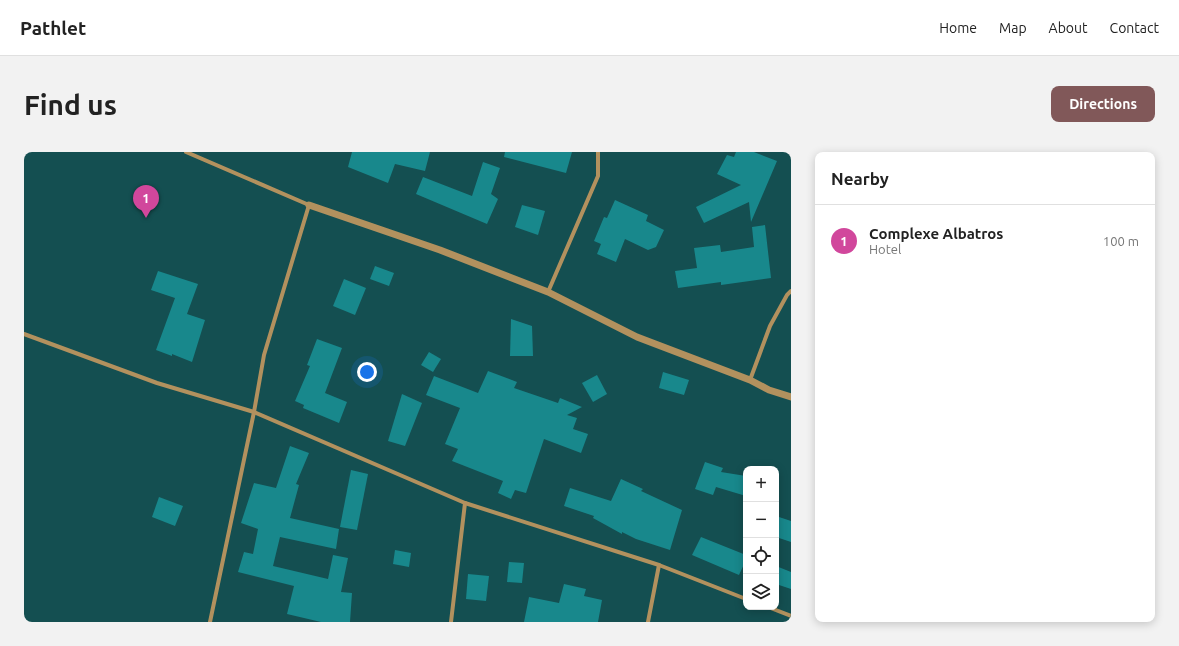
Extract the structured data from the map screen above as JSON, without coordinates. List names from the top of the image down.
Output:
{
  "page": {
    "header": "Pathlet",
    "nav": [
      "Home",
      "Map",
      "About",
      "Contact"
    ],
    "buttons": "Directions",
    "title": "Find us",
    "heading": "Nearby",
    "pins": "1",
    "list": [
      {
        "mark": "1",
        "name": "Complexe Albatros",
        "note": "Hotel",
        "value": "100 m"
      }
    ],
    "map_buttons": ["+", "−"]
  }
}
